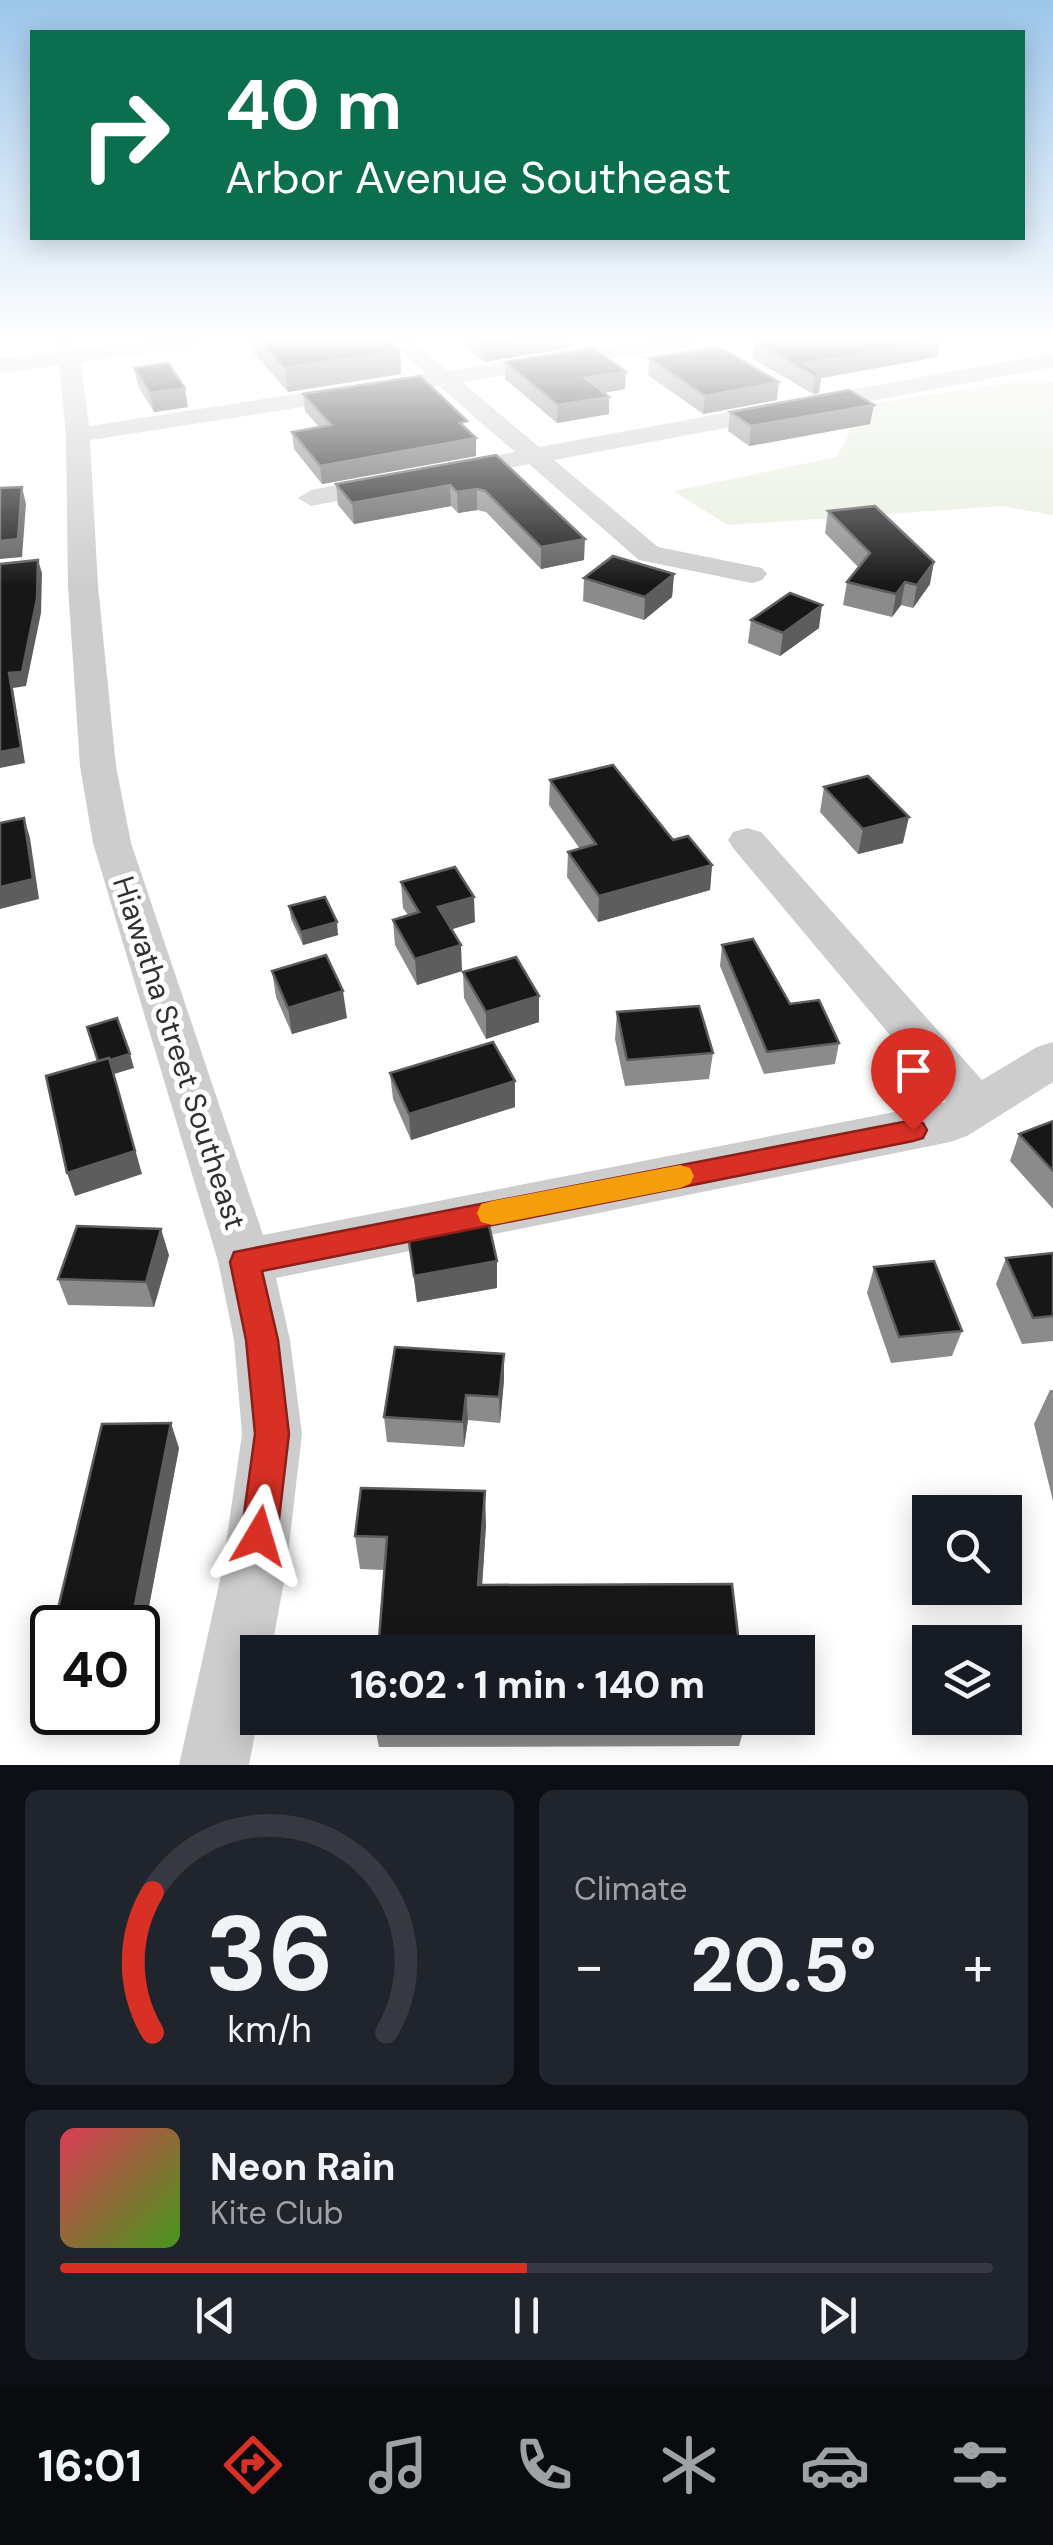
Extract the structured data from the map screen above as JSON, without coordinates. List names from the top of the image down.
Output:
{
  "streets": {
    "street": ["Hiawatha Street Southeast"]
  },
  "page": {
    "turn": ["40 m", "Arbor Avenue Southeast"],
    "limit": "40",
    "trip": "16:02 · 1 min · 140 m",
    "tile": "Climate",
    "heat": ["−", "20.5°", "+"],
    "song": ["Neon Rain", "Kite Club"],
    "tabs": "16:01",
    "gauge": ["36", "km/h"]
  }
}
